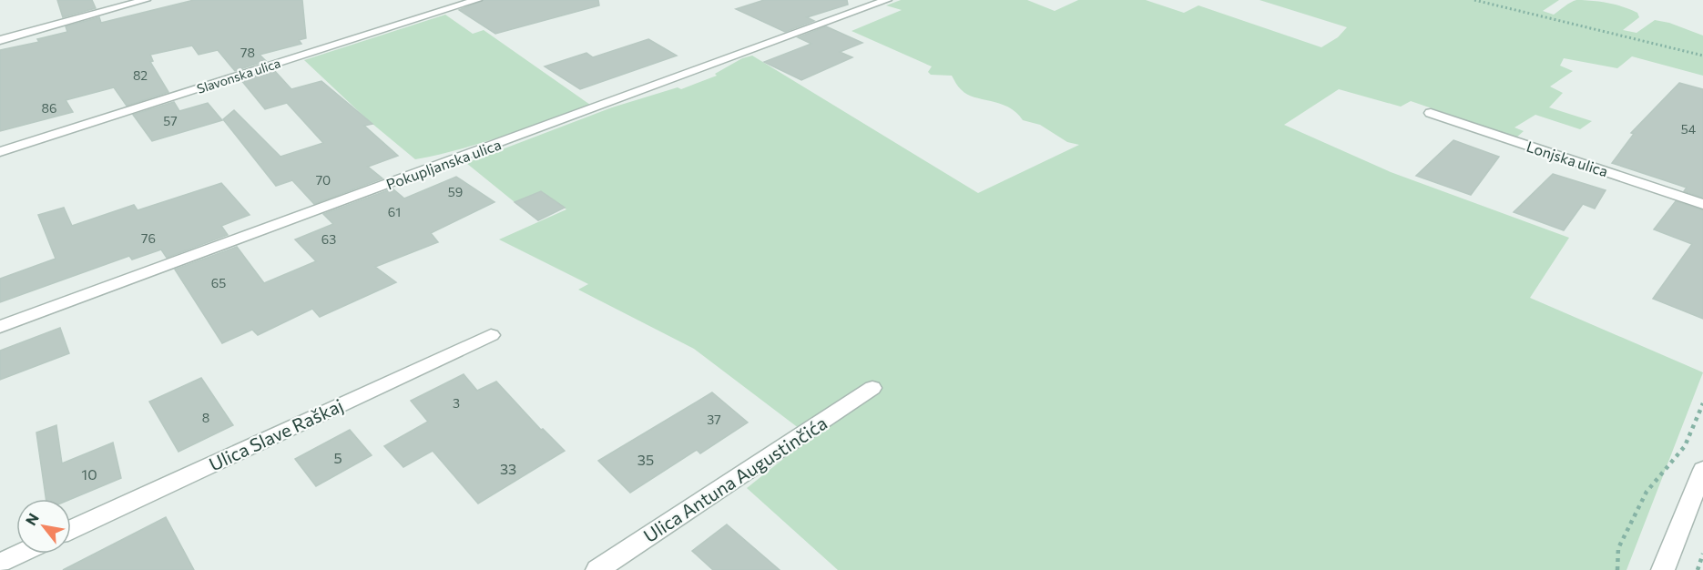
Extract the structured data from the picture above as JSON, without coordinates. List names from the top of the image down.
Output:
{
  "streets": {
    "street": [
      "Slavonska ulica",
      "Lonjska ulica",
      "Pokupljanska ulica",
      "Ulica Slave Raškaj",
      "Ulica Antuna Augustinčića"
    ]
  },
  "house_numbers": [
    "78",
    "82",
    "86",
    "57",
    "54",
    "70",
    "59",
    "61",
    "76",
    "63",
    "65",
    "3",
    "8",
    "37",
    "5",
    "35",
    "33",
    "10"
  ],
  "north": "top left"
}
